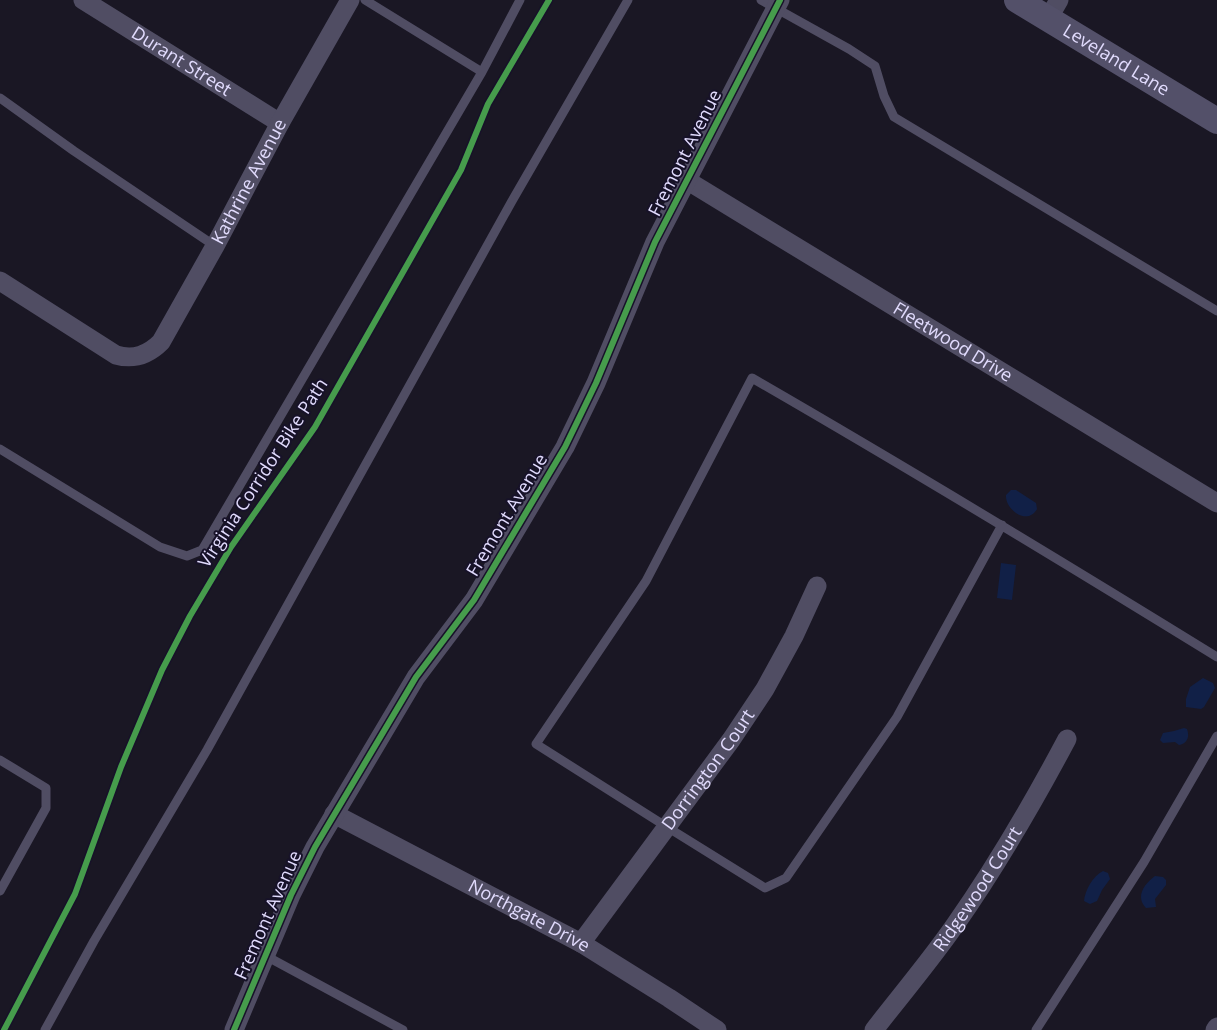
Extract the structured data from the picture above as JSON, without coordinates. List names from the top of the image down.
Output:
{
  "streets": {
    "street": [
      "Leveland Lane",
      "Durant Street",
      "Fremont Avenue",
      "Kathrine Avenue",
      "Fleetwood Drive",
      "Dorrington Court",
      "Ridgewood Court",
      "Northgate Drive"
    ],
    "cycle path": ["Virginia Corridor Bike Path"]
  },
  "crossings": [
    ["Durant Street", "Kathrine Avenue"],
    ["Fremont Avenue", "Fleetwood Drive"],
    ["Fremont Avenue", "Northgate Drive"],
    ["Dorrington Court", "Northgate Drive"]
  ]
}
